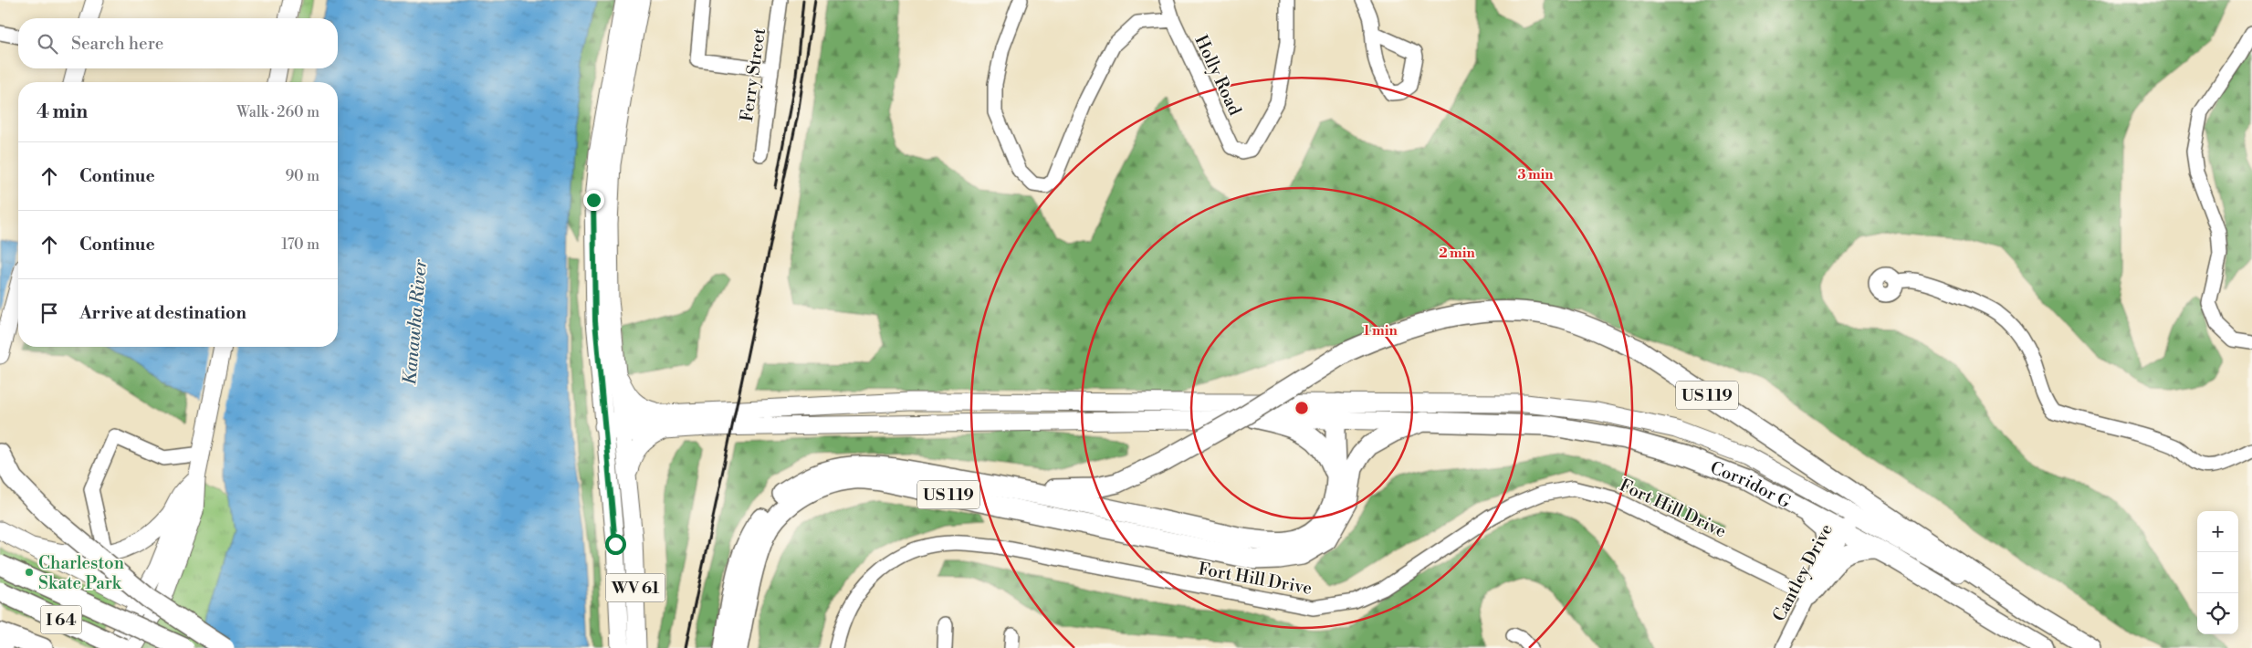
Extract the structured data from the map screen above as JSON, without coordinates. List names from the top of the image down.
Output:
{
  "streets": {
    "highway": ["US 119", "Corridor G", "I 64"],
    "main road": ["WV 61"],
    "street": [
      "Ferry Street",
      "Holly Road",
      "Fort Hill Drive",
      "Cantley Drive"
    ]
  },
  "crossings": [
    ["US 119", "Corridor G"],
    ["Corridor G", "Cantley Drive"],
    ["Fort Hill Drive", "Cantley Drive"]
  ],
  "water": ["Kanawha River"],
  "places": ["Charleston Skate Park"],
  "page": {
    "search": "Search here",
    "heading": ["4 min", "Walk · 260 m"],
    "list": [
      ["Continue", "90 m"],
      ["Continue", "170 m"],
      "Arrive at destination"
    ],
    "map_buttons": ["+", "−"]
  },
  "rings": ["3 min", "2 min", "1 min"]
}
